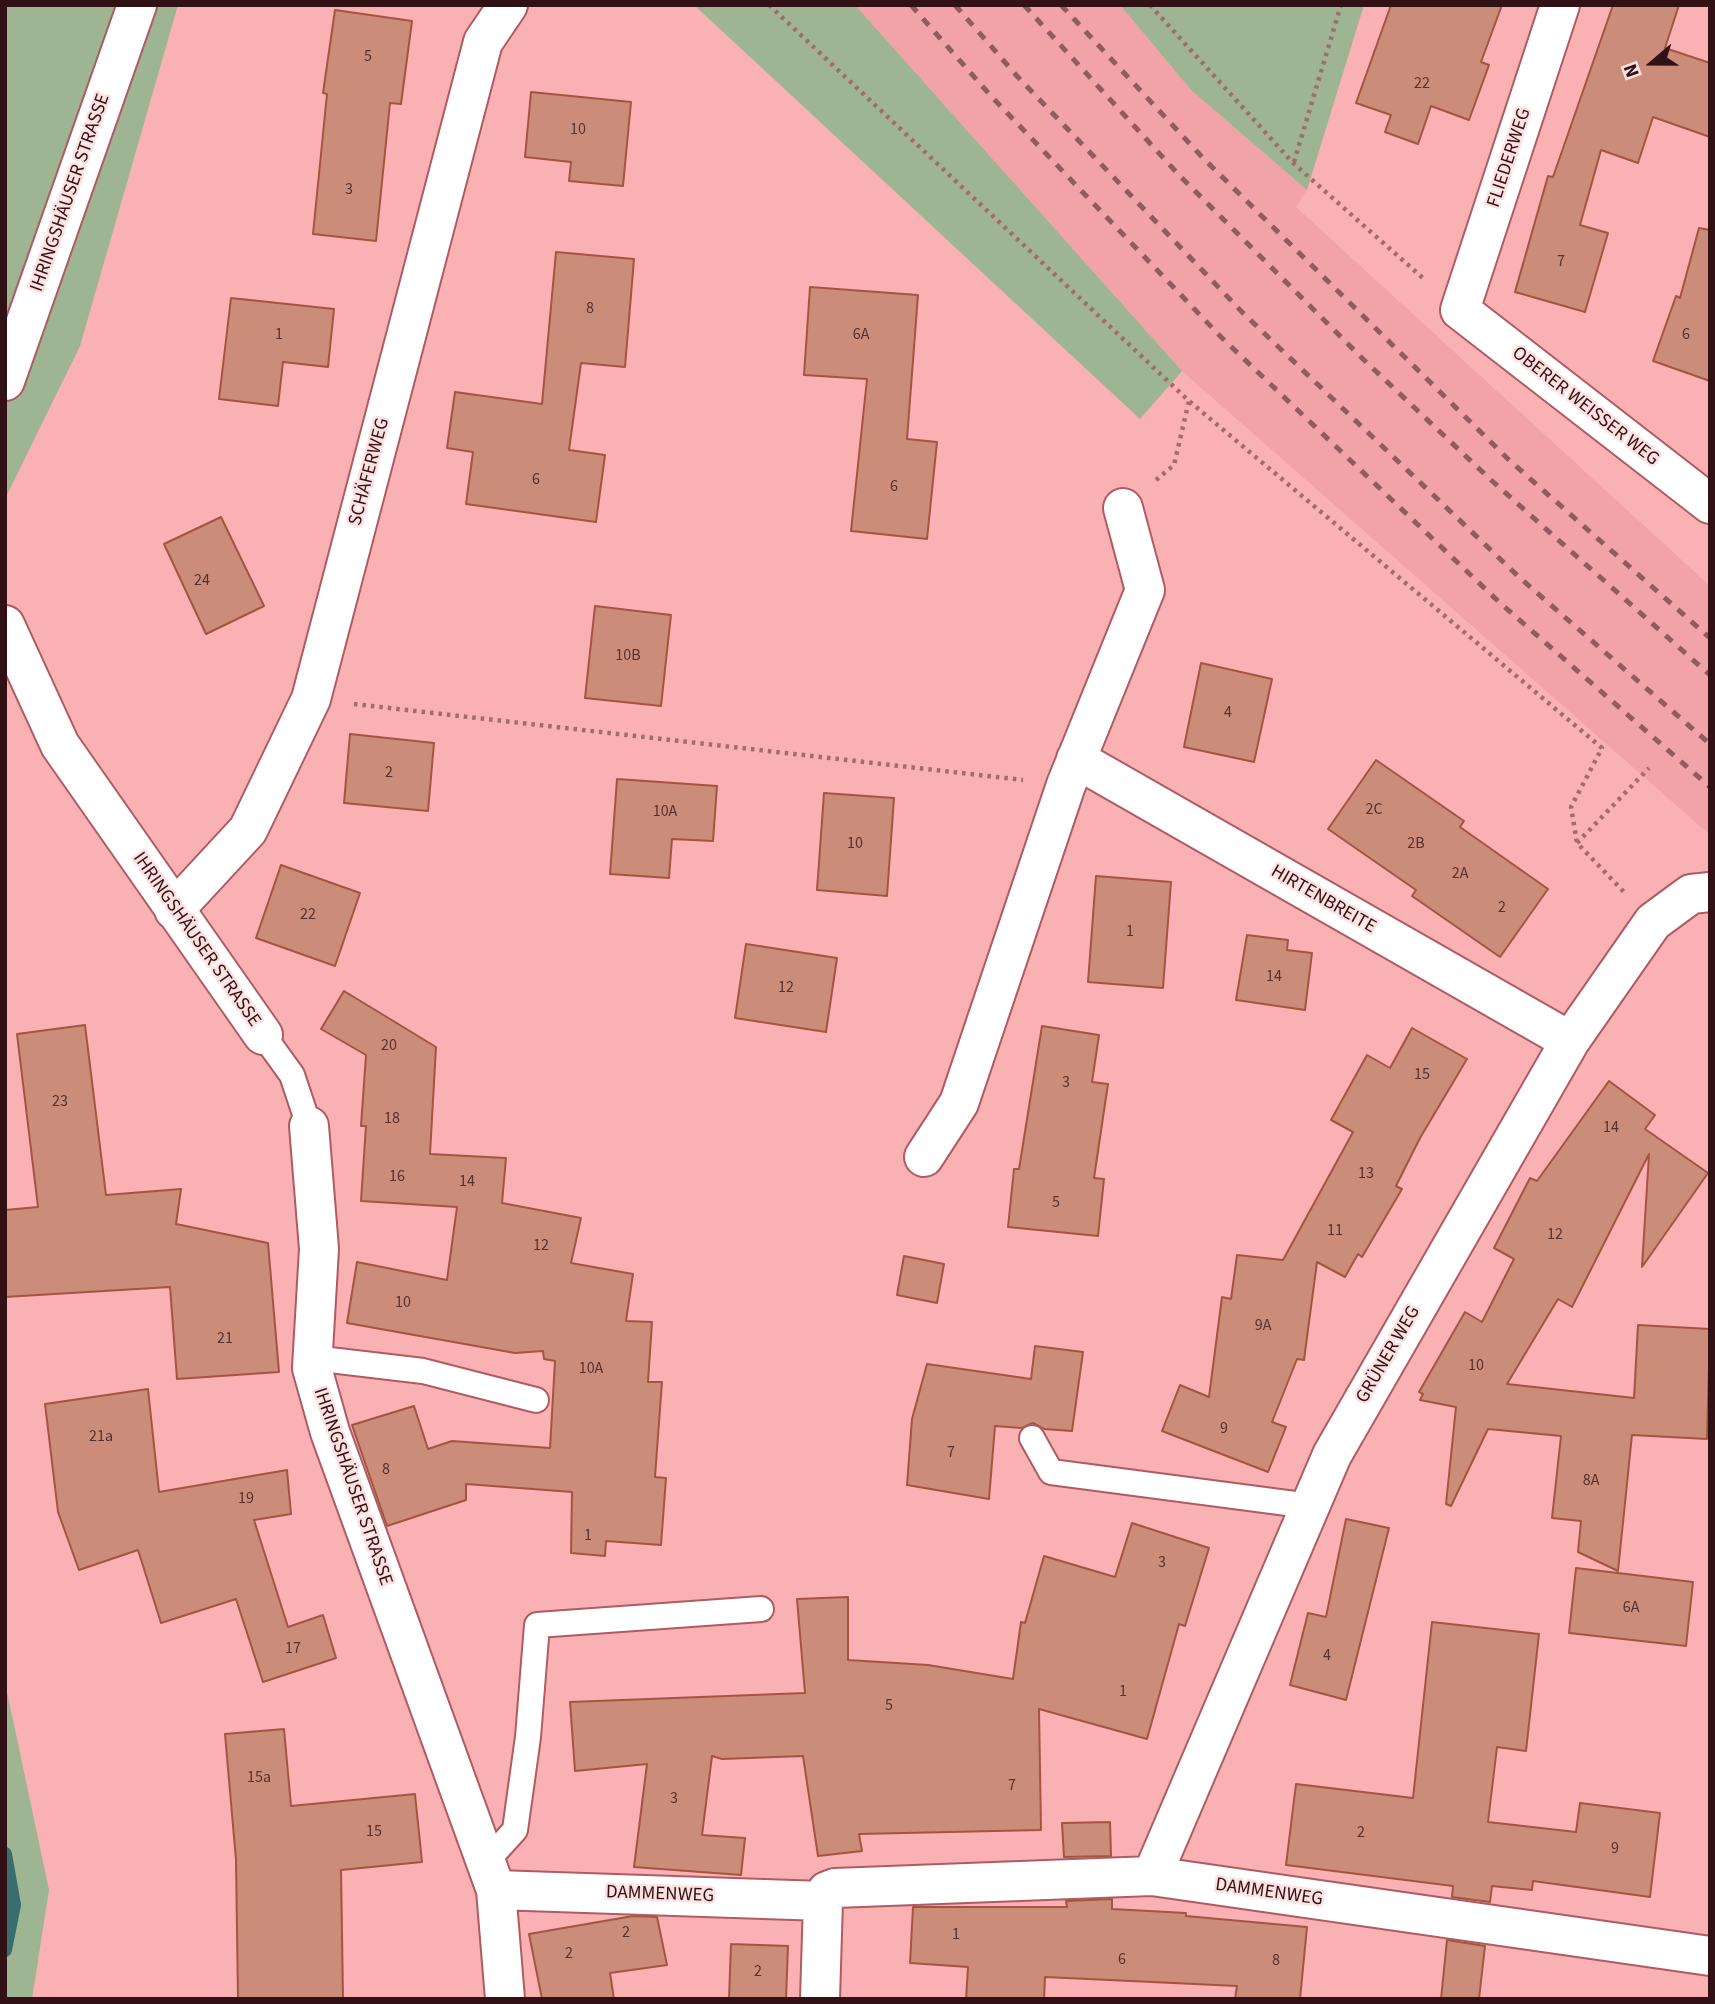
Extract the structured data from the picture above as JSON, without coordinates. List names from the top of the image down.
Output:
{
  "streets": {
    "street": [
      "FLIEDERWEG",
      "IHRINGSHÄUSER STRASSE",
      "OBERER WEISSER WEG",
      "SCHÄFERWEG",
      "HIRTENBREITE",
      "GRÜNER WEG",
      "DAMMENWEG"
    ]
  },
  "crossings": [
    ["FLIEDERWEG", "OBERER WEISSER WEG"],
    ["IHRINGSHÄUSER STRASSE", "SCHÄFERWEG"],
    ["IHRINGSHÄUSER STRASSE", "DAMMENWEG"],
    ["HIRTENBREITE", "GRÜNER WEG"],
    ["GRÜNER WEG", "DAMMENWEG"]
  ],
  "house_numbers": [
    "5",
    "22",
    "10",
    "3",
    "7",
    "8",
    "1",
    "6A",
    "6",
    "6",
    "6",
    "24",
    "10B",
    "4",
    "2",
    "2C",
    "10A",
    "10",
    "2B",
    "2A",
    "2",
    "22",
    "1",
    "14",
    "12",
    "20",
    "15",
    "3",
    "23",
    "18",
    "14",
    "13",
    "16",
    "14",
    "5",
    "11",
    "12",
    "12",
    "10",
    "9A",
    "21",
    "10",
    "10A",
    "9",
    "21a",
    "7",
    "8",
    "8A",
    "19",
    "1",
    "3",
    "6A",
    "17",
    "4",
    "1",
    "5",
    "15a",
    "7",
    "3",
    "15",
    "2",
    "9",
    "2",
    "1",
    "2",
    "6",
    "8",
    "2"
  ],
  "north": "left"
}
